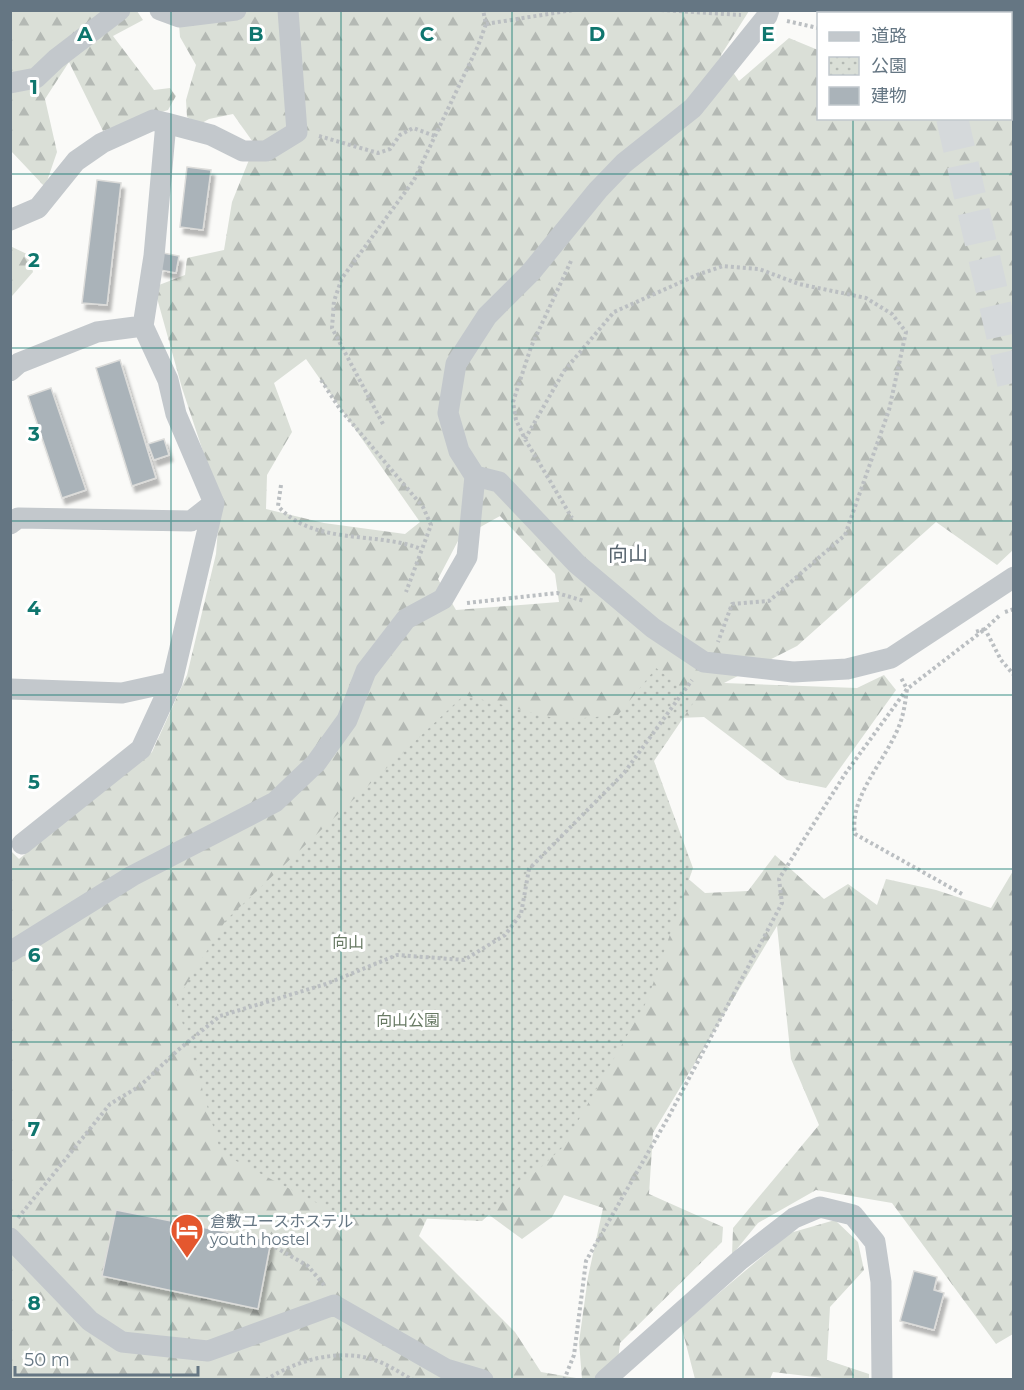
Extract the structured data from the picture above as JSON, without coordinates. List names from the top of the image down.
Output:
{
  "districts": ["向山"],
  "parks": ["向山", "向山公園"],
  "places": {
    "hotel": ["倉敷ユースホステル youth hostel"]
  },
  "legend": ["道路", "公園", "建物"],
  "scale_bar": "50 m",
  "grid": {
    "columns": [
      "A",
      "B",
      "C",
      "D",
      "E"
    ],
    "rows": [
      "1",
      "2",
      "3",
      "4",
      "5",
      "6",
      "7",
      "8"
    ]
  }
}
